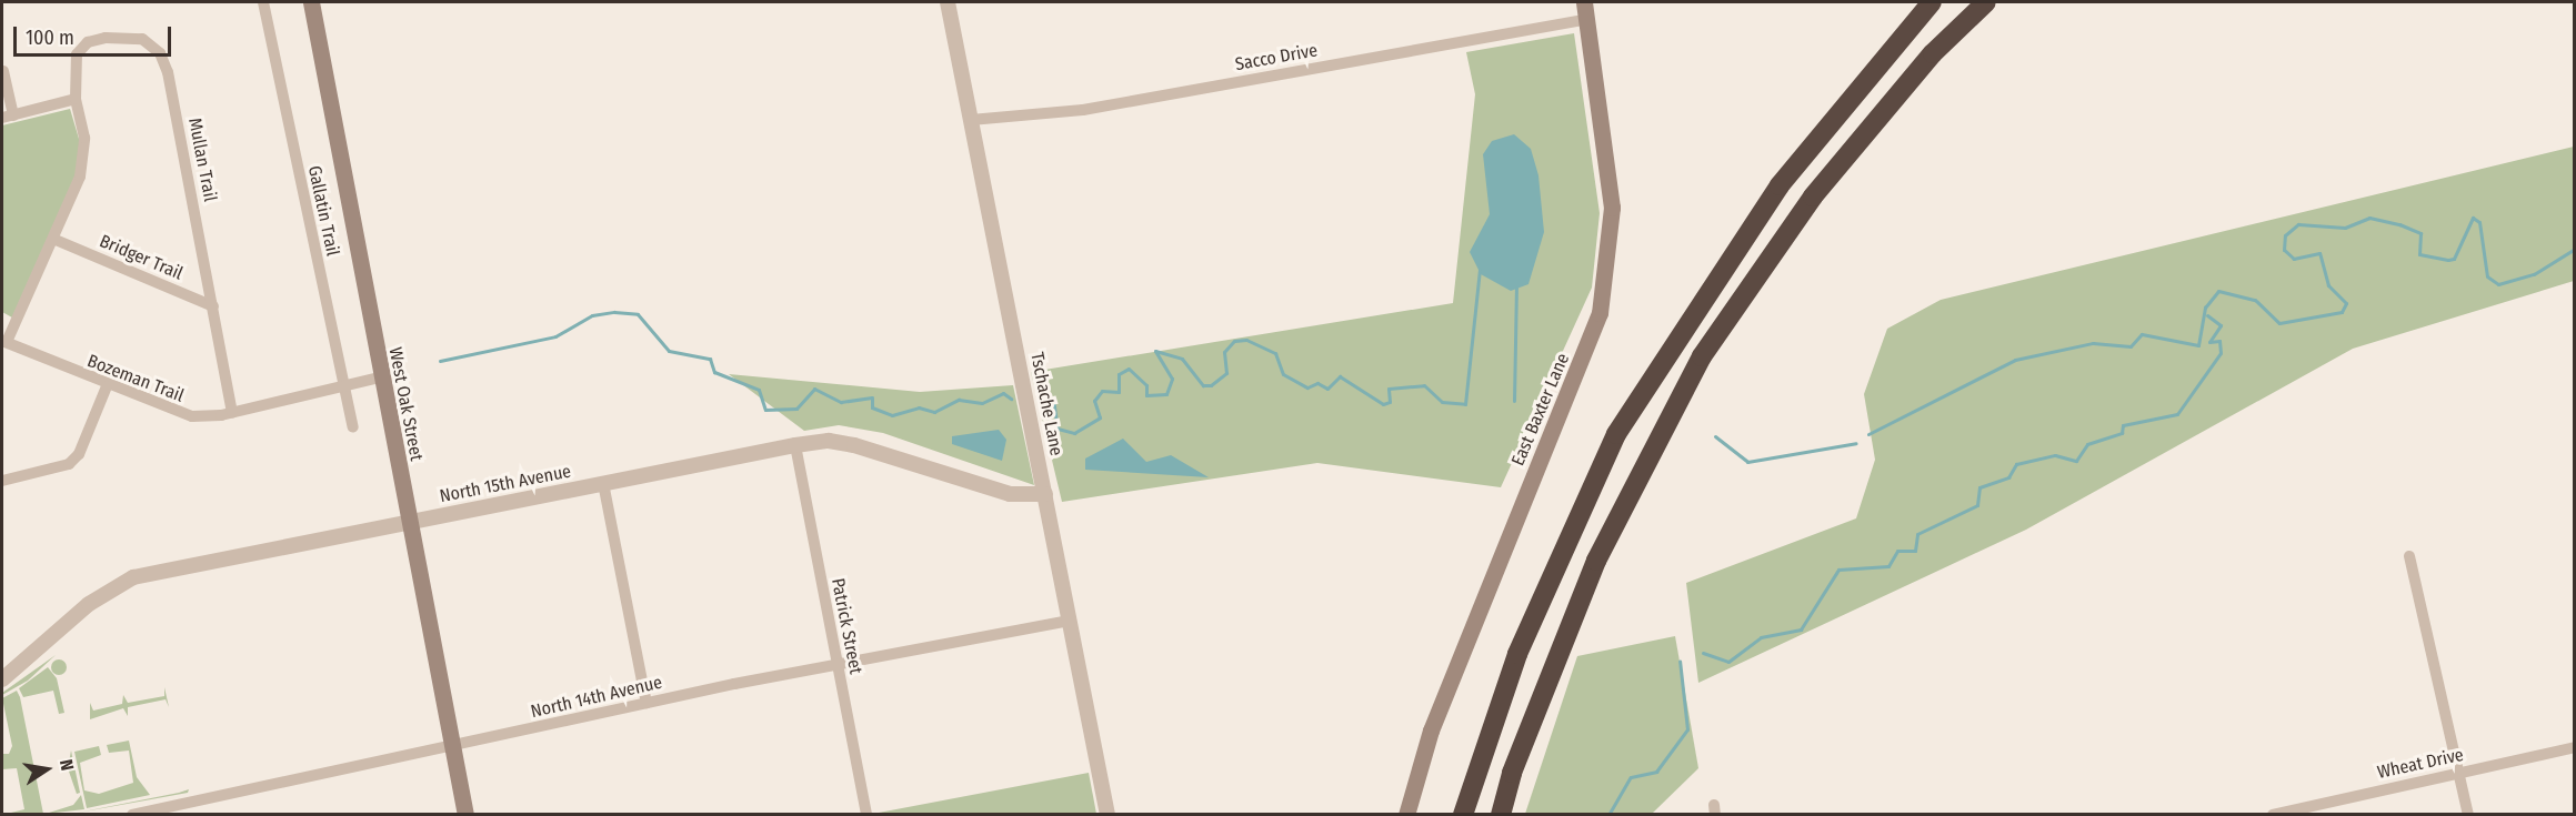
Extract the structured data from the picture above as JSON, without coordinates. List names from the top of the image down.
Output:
{
  "streets": {
    "main road": ["West Oak Street", "East Baxter Lane"],
    "street": [
      "Sacco Drive",
      "Mullan Trail",
      "Gallatin Trail",
      "Bridger Trail",
      "Bozeman Trail",
      "Tschache Lane",
      "North 15th Avenue",
      "Patrick Street",
      "North 14th Avenue",
      "Wheat Drive"
    ]
  },
  "crossings": [
    ["Sacco Drive", "Tschache Lane"],
    ["Sacco Drive", "East Baxter Lane"],
    ["Mullan Trail", "Bridger Trail"],
    ["Mullan Trail", "Bozeman Trail"],
    ["Gallatin Trail", "Bozeman Trail"],
    ["Bozeman Trail", "West Oak Street"],
    ["West Oak Street", "North 15th Avenue"],
    ["West Oak Street", "North 14th Avenue"],
    ["Tschache Lane", "North 15th Avenue"],
    ["Tschache Lane", "North 14th Avenue"],
    ["North 15th Avenue", "Patrick Street"],
    ["Patrick Street", "North 14th Avenue"]
  ],
  "scale_bar": "100 m",
  "north": "right"
}
